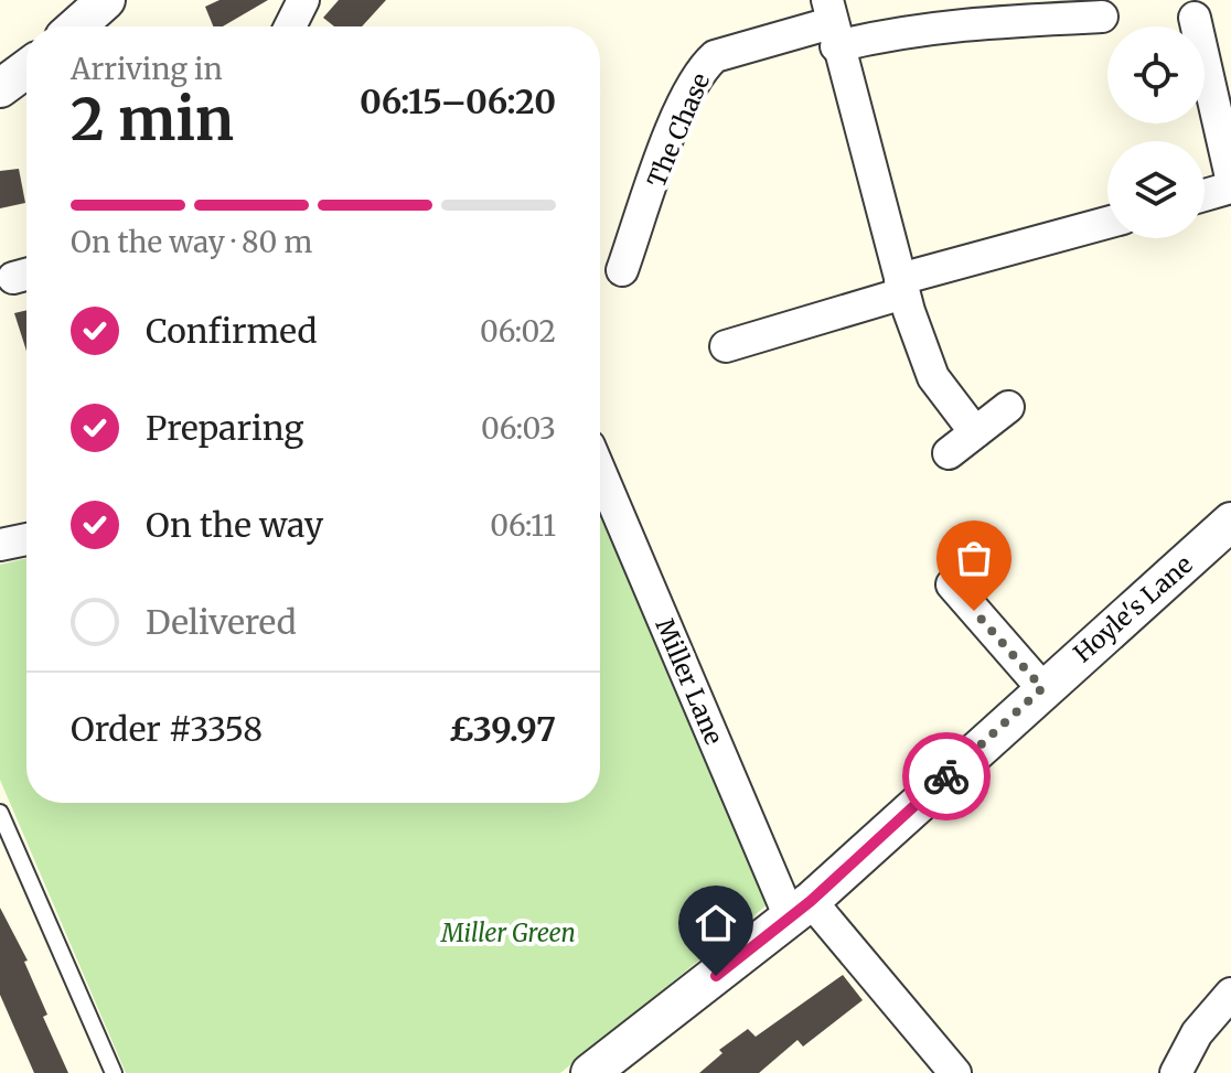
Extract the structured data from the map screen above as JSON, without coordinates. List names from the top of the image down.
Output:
{
  "streets": {
    "street": ["The Chase", "Hoyle's Lane", "Miller Lane"]
  },
  "crossings": [
    ["Hoyle's Lane", "Miller Lane"]
  ],
  "parks": ["Miller Green"],
  "page": {
    "heading": ["2 min", "Arriving in", "06:15–06:20"],
    "panel": ["Order #3358", "£39.97"],
    "bar": "On the way · 80 m",
    "list": [
      ["Confirmed", "06:02"],
      ["Preparing", "06:03"],
      ["On the way", "06:11"],
      "Delivered"
    ]
  }
}
